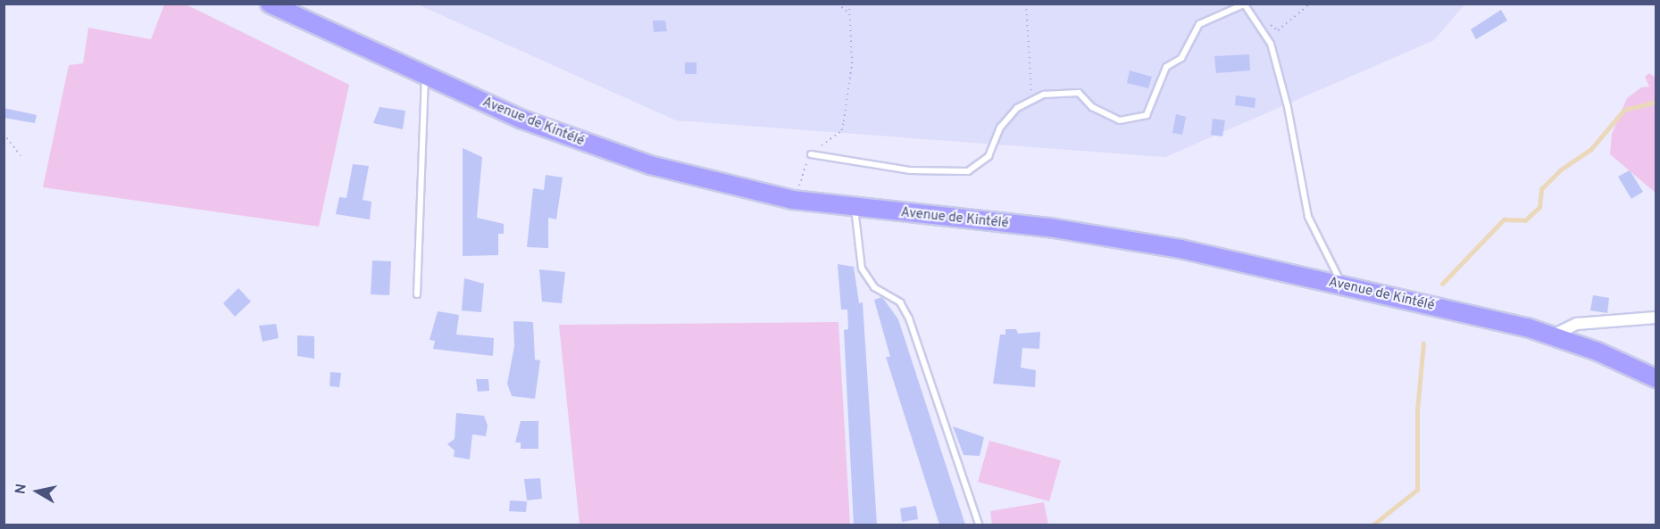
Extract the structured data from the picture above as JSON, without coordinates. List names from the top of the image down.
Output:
{
  "streets": {
    "main road": ["Avenue de Kintélé"]
  },
  "north": "left"
}
